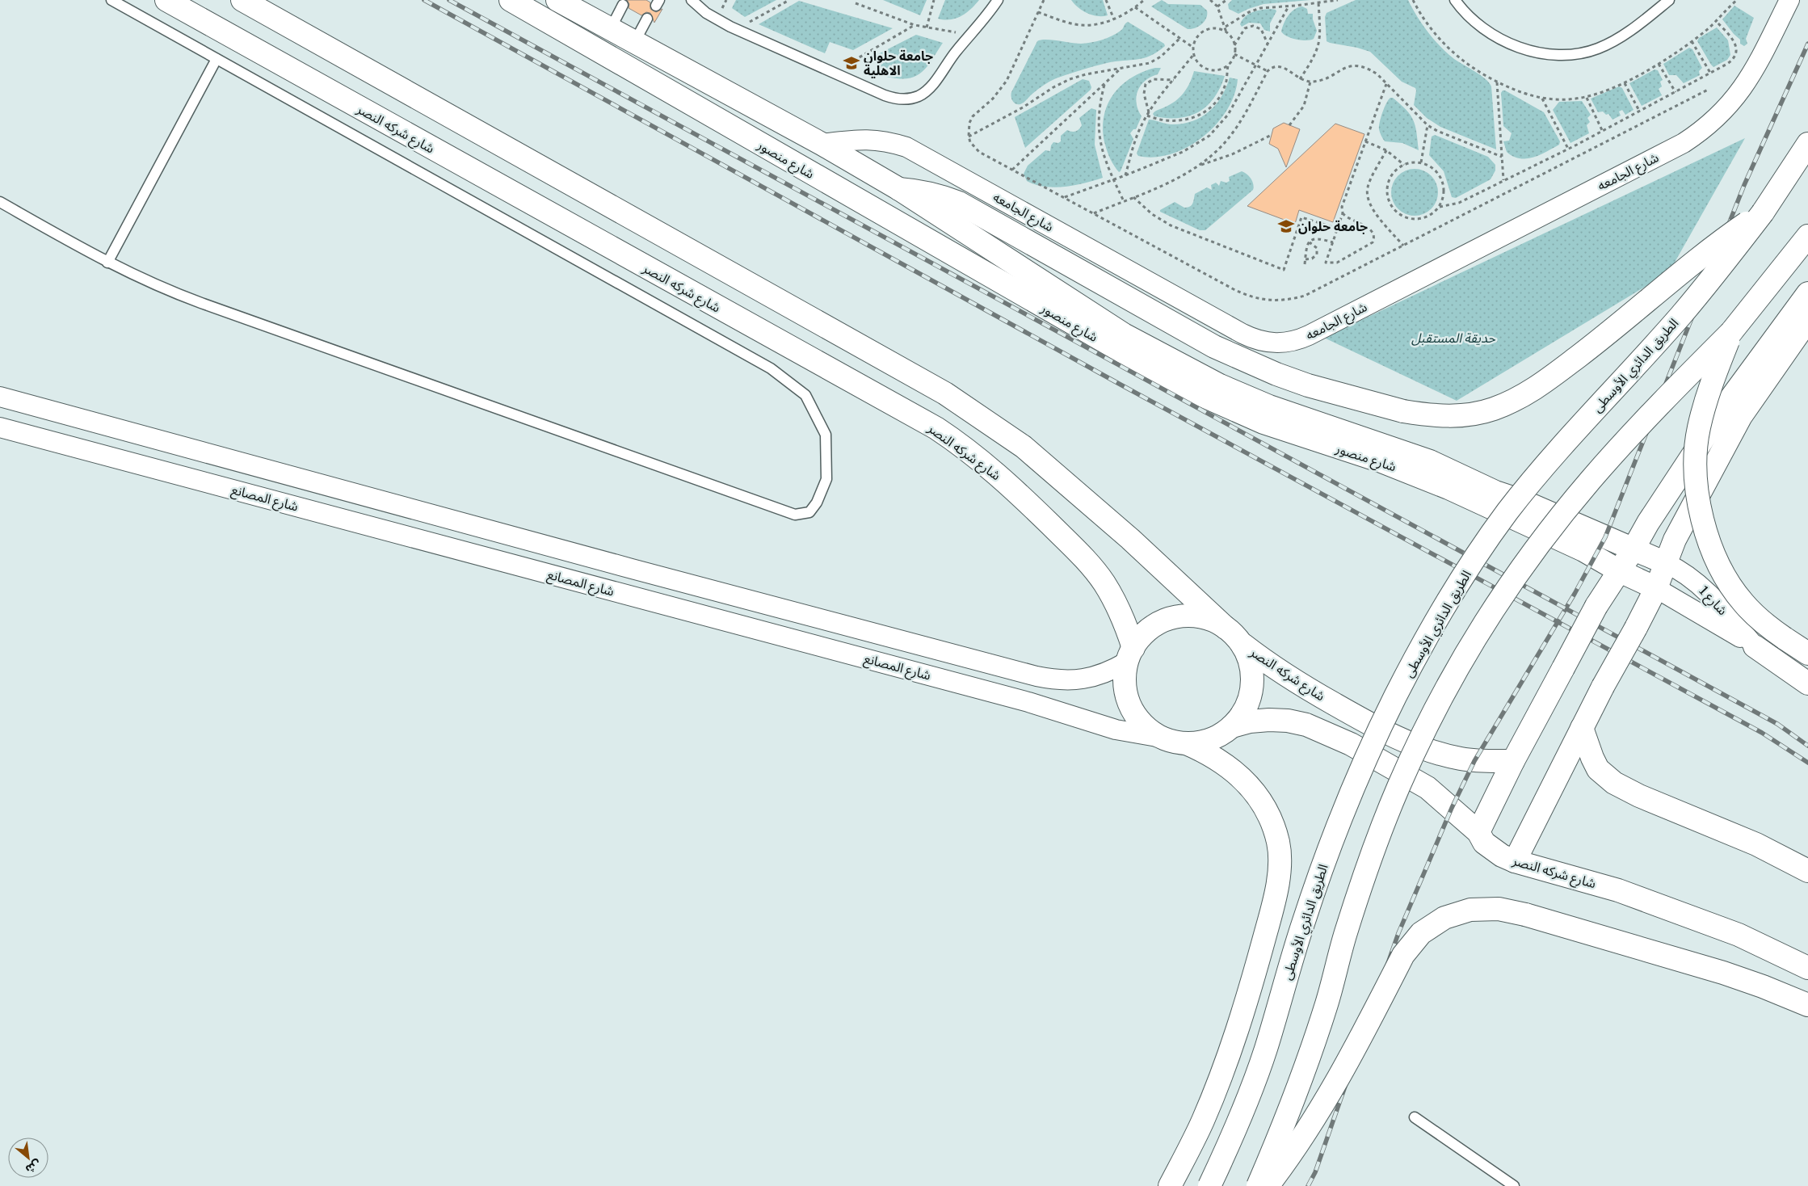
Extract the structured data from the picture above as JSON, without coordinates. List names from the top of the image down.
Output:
{
  "streets": {
    "main road": [
      "شارع شركه النصر",
      "شارع منصور",
      "الطريق الدائري الأوسطى",
      "شارع 1"
    ],
    "street": ["شارع الجامعه", "شارع المصانع"]
  },
  "crossings": [
    ["شارع شركه النصر", "شارع المصانع"],
    ["شارع منصور", "شارع الجامعه"],
    ["شارع منصور", "شارع 1"]
  ],
  "parks": ["حديقة المستقبل"],
  "places": {
    "school or university": ["جامعة حلوان الاهلية", "جامعة حلوان"]
  },
  "north": "bottom right"
}
